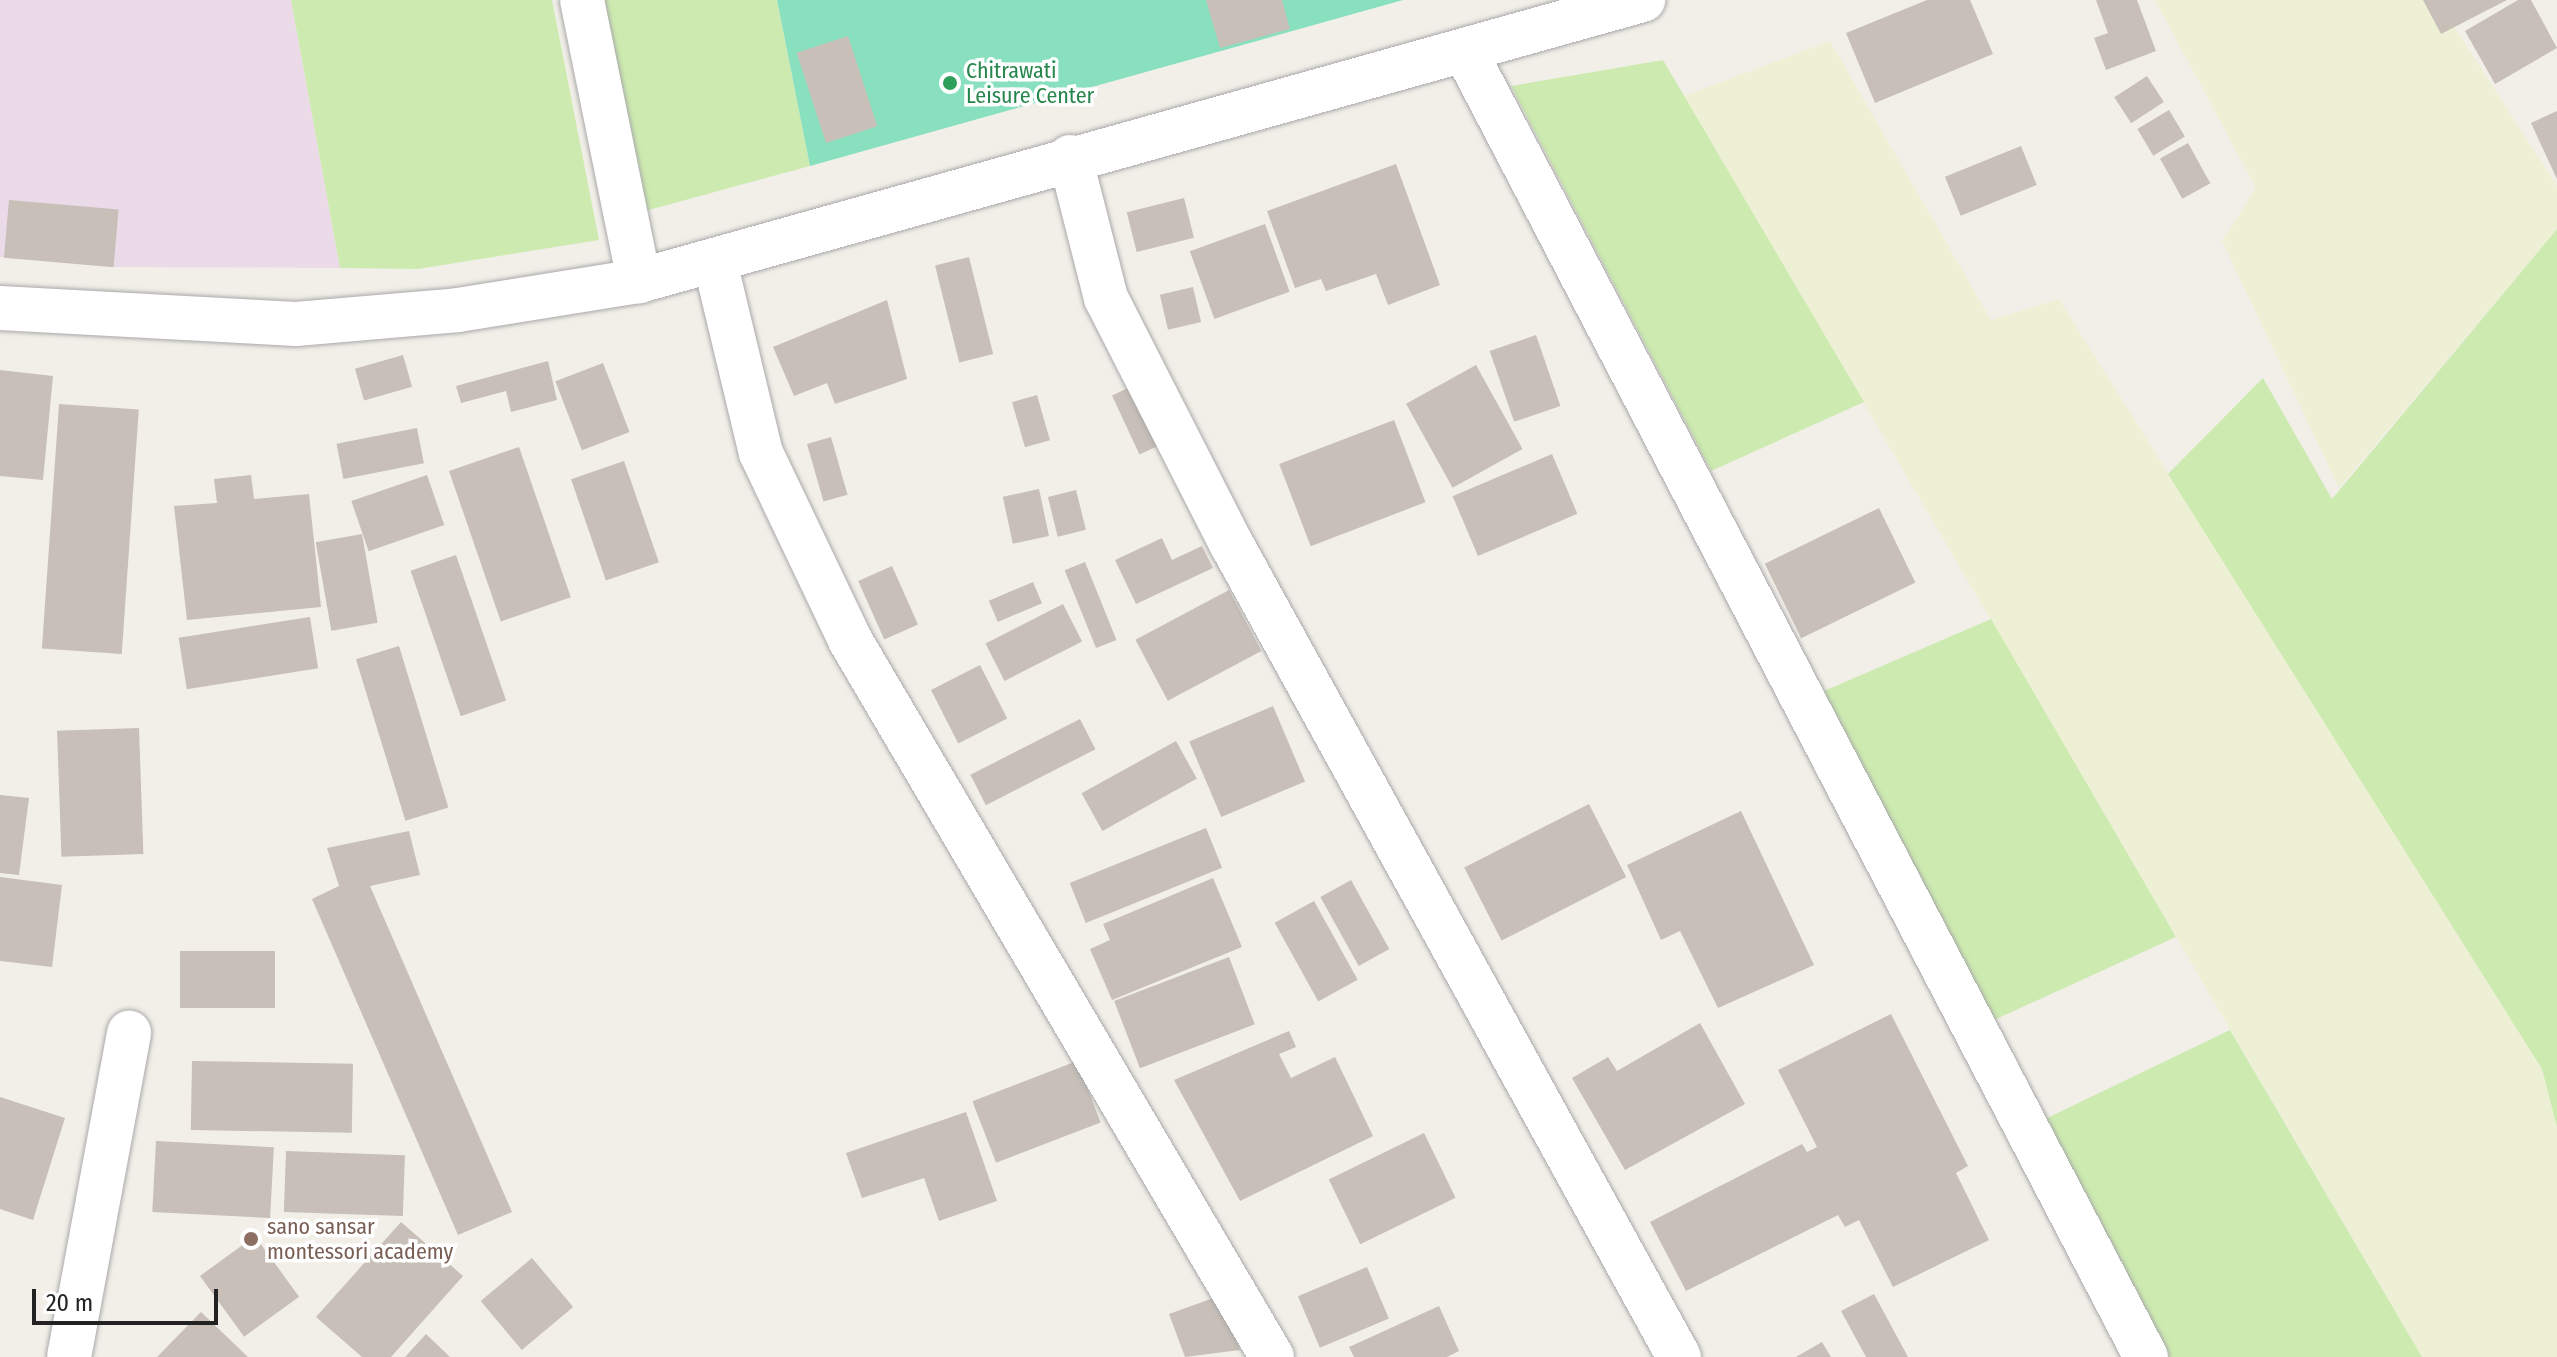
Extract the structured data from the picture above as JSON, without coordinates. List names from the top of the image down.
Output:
{
  "places": ["Chitrawati Leisure Center", "sano sansar montessori academy"],
  "scale_bar": "20 m"
}
